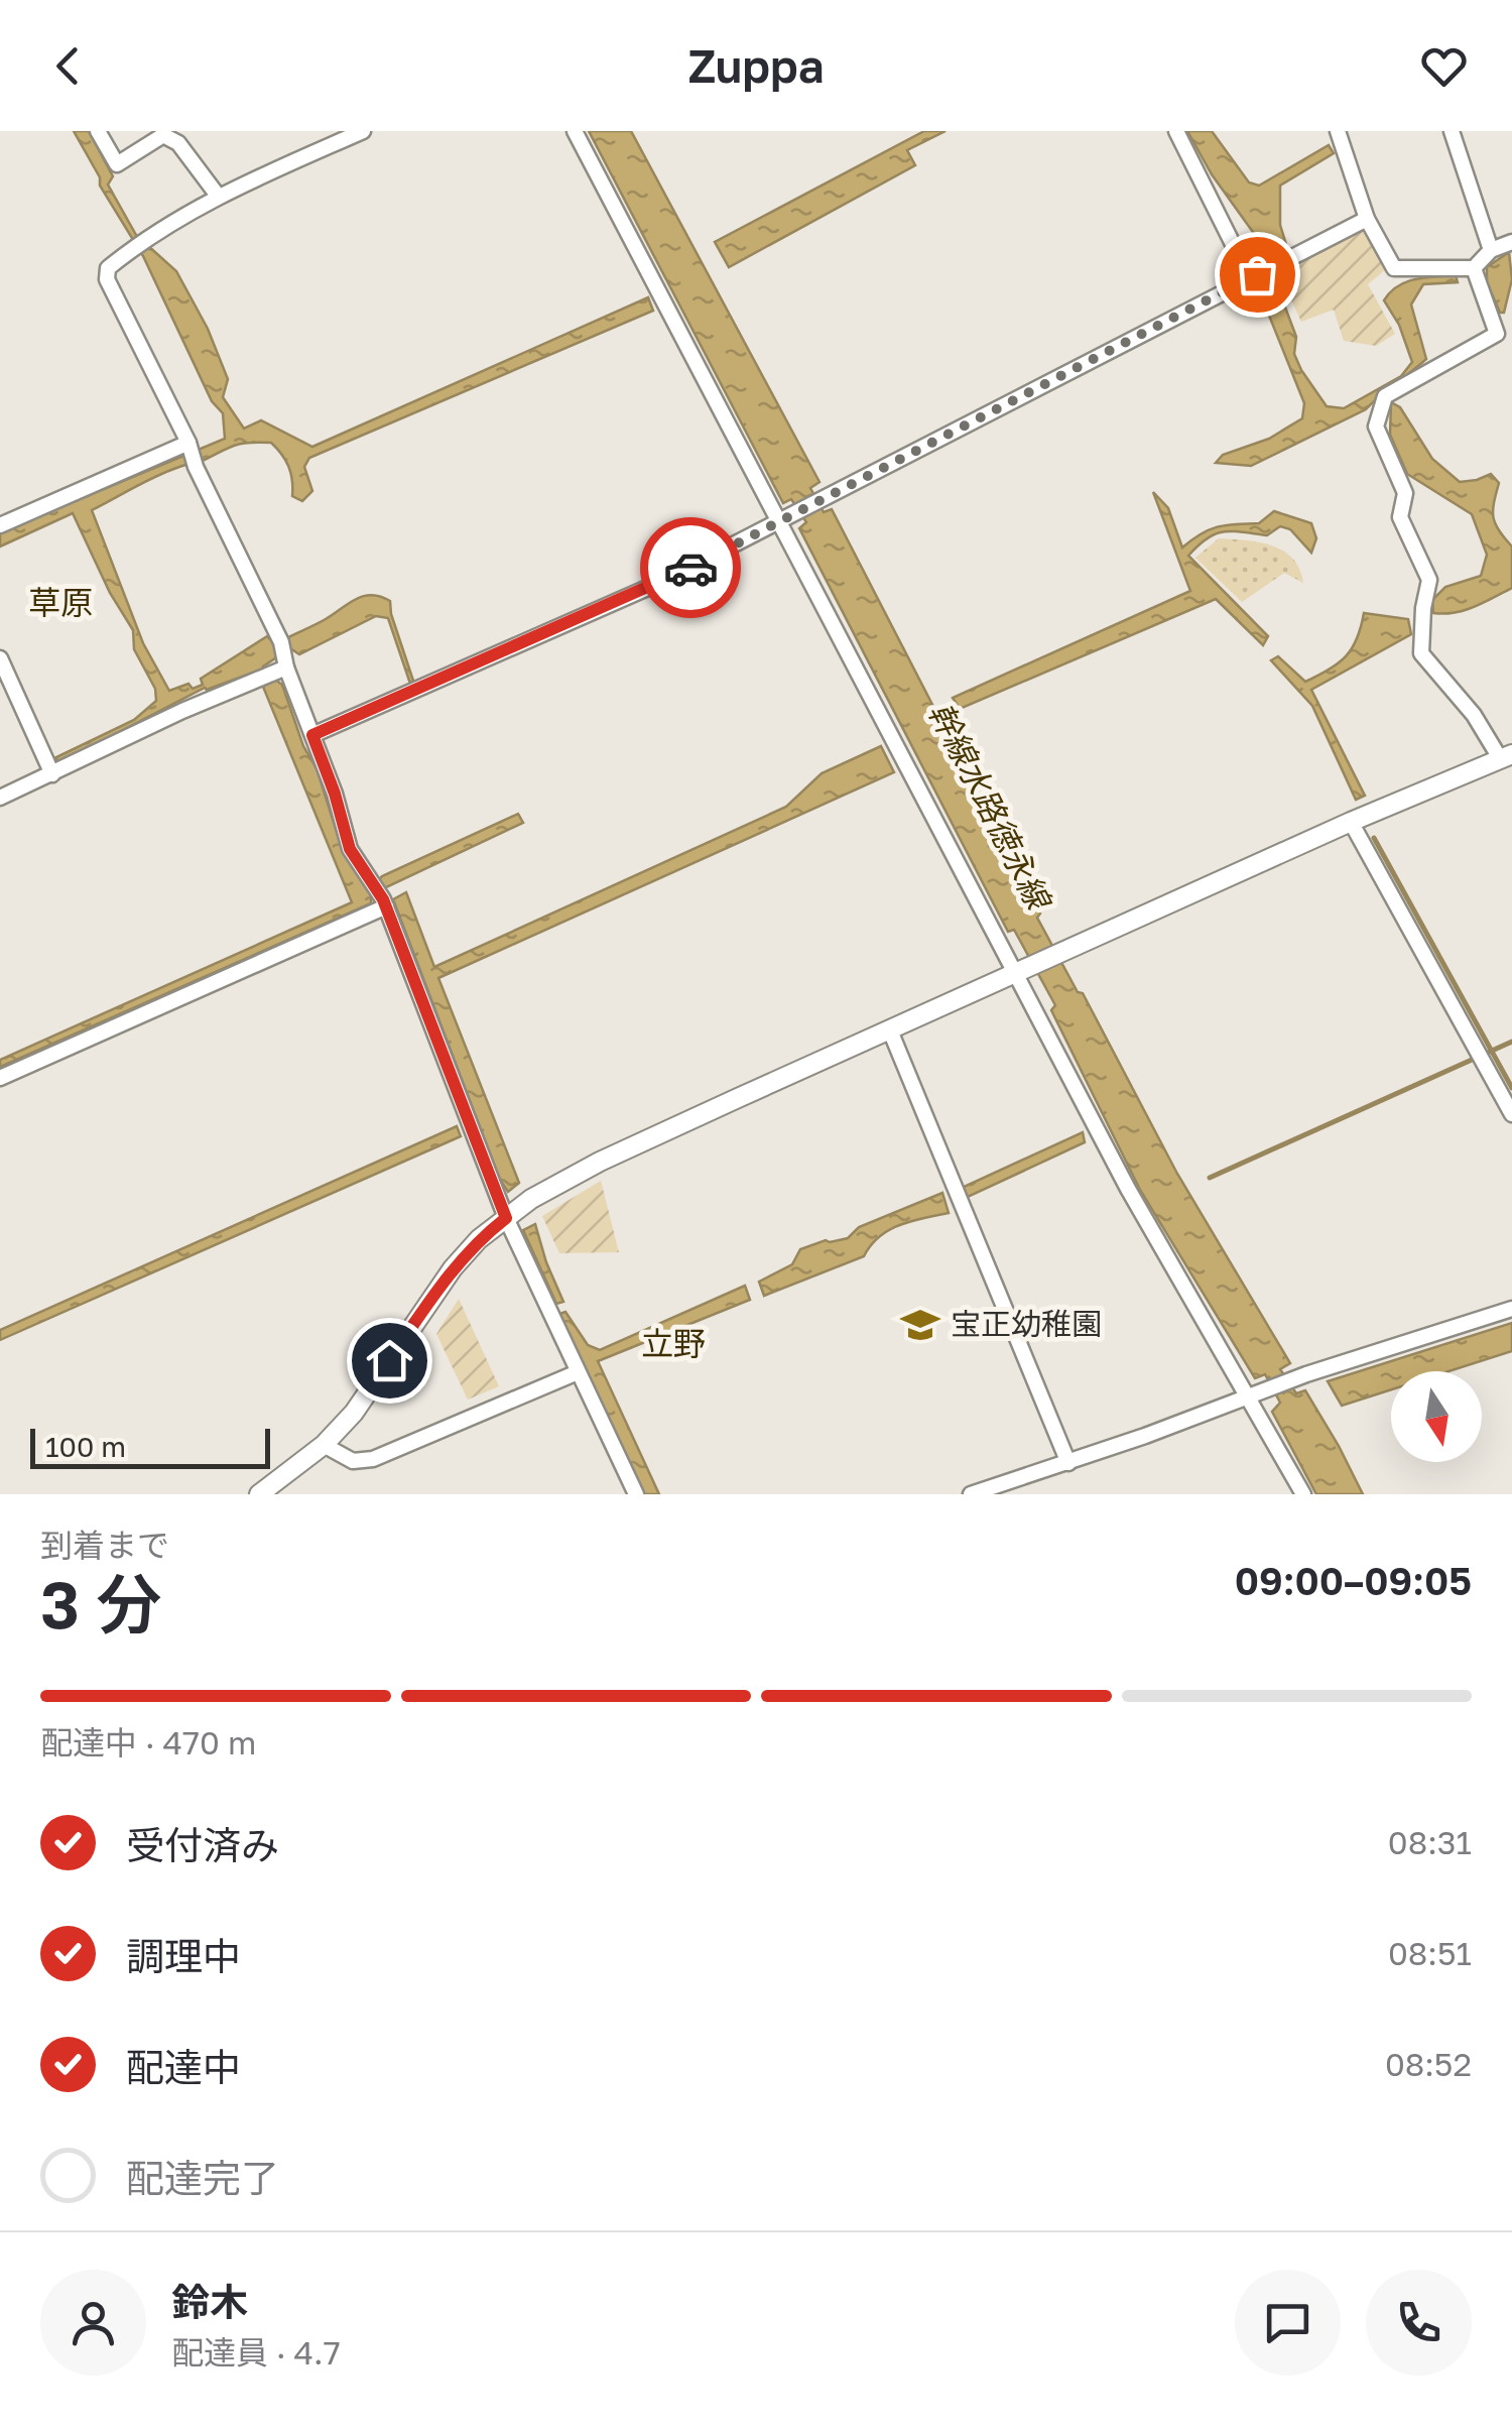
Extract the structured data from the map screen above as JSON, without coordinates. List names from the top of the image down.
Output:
{
  "districts": ["草原", "立野"],
  "water": ["幹線水路徳永線"],
  "places": {
    "school or university": ["宝正幼稚園"]
  },
  "scale_bar": "100 m",
  "north": "bottom",
  "page": {
    "header": "Zuppa",
    "scale": "100 m",
    "heading": ["3 分", "到着まで", "09:00–09:05"],
    "panel": ["鈴木", "配達員 · 4.7"],
    "bar": "配達中 · 470 m",
    "list": [
      ["受付済み", "08:31"],
      ["調理中", "08:51"],
      ["配達中", "08:52"],
      "配達完了"
    ]
  }
}
